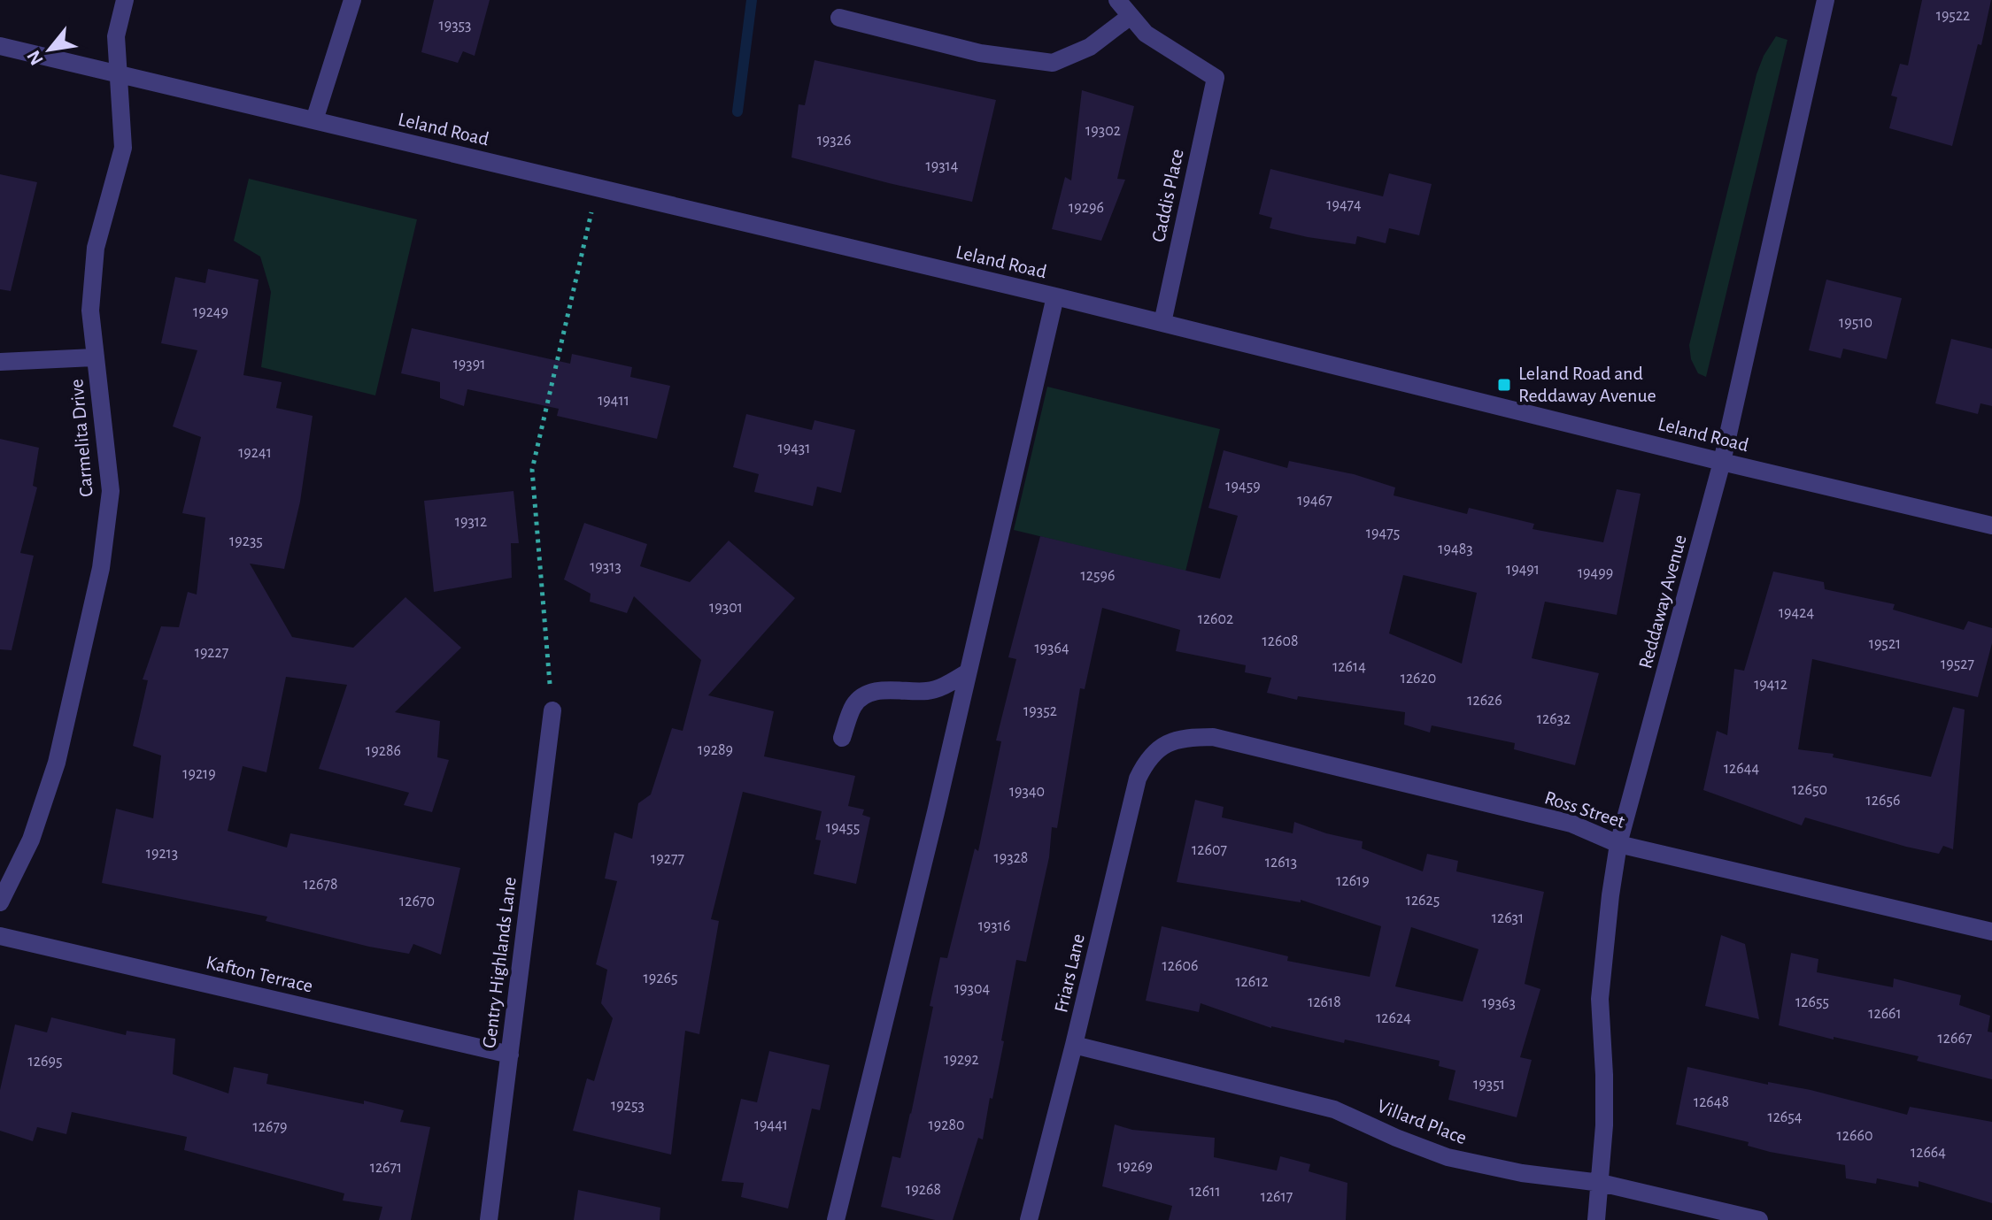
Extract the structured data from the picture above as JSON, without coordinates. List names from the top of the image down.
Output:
{
  "streets": {
    "street": [
      "Leland Road",
      "Caddis Place",
      "Carmelita Drive",
      "Reddaway Avenue",
      "Ross Street",
      "Gentry Highlands Lane",
      "Friars Lane",
      "Kafton Terrace",
      "Villard Place"
    ]
  },
  "crossings": [
    ["Leland Road", "Caddis Place"],
    ["Leland Road", "Carmelita Drive"],
    ["Leland Road", "Reddaway Avenue"],
    ["Reddaway Avenue", "Ross Street"],
    ["Reddaway Avenue", "Villard Place"],
    ["Ross Street", "Friars Lane"],
    ["Gentry Highlands Lane", "Kafton Terrace"],
    ["Friars Lane", "Villard Place"]
  ],
  "places": {
    "transit": ["Leland Road and Reddaway Avenue"]
  },
  "house_numbers": [
    "19522",
    "19353",
    "19302",
    "19326",
    "19314",
    "19474",
    "19296",
    "19249",
    "19510",
    "19391",
    "19411",
    "19431",
    "19241",
    "19459",
    "19467",
    "19312",
    "19475",
    "19235",
    "19483",
    "19313",
    "19491",
    "19499",
    "12596",
    "19301",
    "19424",
    "12602",
    "12608",
    "19521",
    "19364",
    "19227",
    "19527",
    "12614",
    "12620",
    "19412",
    "12626",
    "19352",
    "12632",
    "19289",
    "19286",
    "12644",
    "19219",
    "12650",
    "19340",
    "12656",
    "19455",
    "12607",
    "19213",
    "19328",
    "19277",
    "12613",
    "12619",
    "12678",
    "12625",
    "12670",
    "12631",
    "19316",
    "12606",
    "19265",
    "12612",
    "19304",
    "12618",
    "12655",
    "19363",
    "12661",
    "12624",
    "12667",
    "19292",
    "12695",
    "19351",
    "12648",
    "19253",
    "12654",
    "19441",
    "19280",
    "12679",
    "12660",
    "12664",
    "19269",
    "12671",
    "19268",
    "12611",
    "12617"
  ],
  "north": "bottom left"
}
